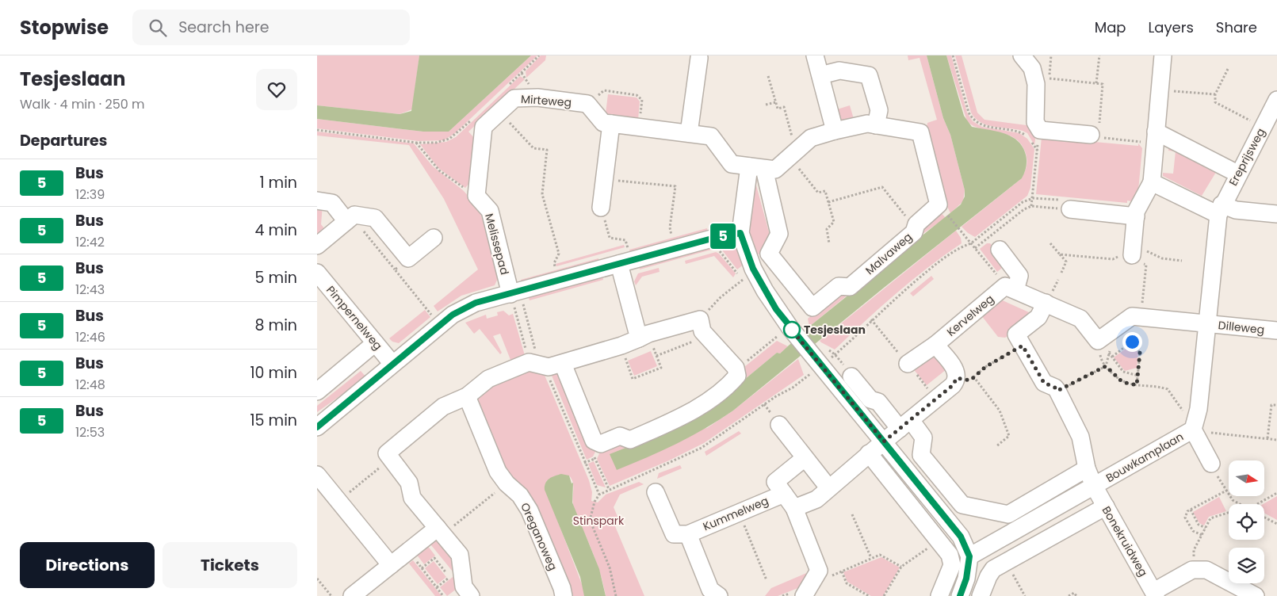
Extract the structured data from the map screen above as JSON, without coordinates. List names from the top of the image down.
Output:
{
  "streets": {
    "street": [
      "Mirteweg",
      "Ereprijsweg",
      "Melissepad",
      "Malvaweg",
      "Kervelweg",
      "Pimpernelweg",
      "Dilleweg",
      "Bouwkamplaan",
      "Kummelweg",
      "Oreganoweg",
      "Bonekruidweg"
    ]
  },
  "crossings": [
    ["Mirteweg", "Melissepad"],
    ["Mirteweg", "Malvaweg"],
    ["Ereprijsweg", "Bouwkamplaan"],
    ["Dilleweg", "Bouwkamplaan"],
    ["Bouwkamplaan", "Bonekruidweg"]
  ],
  "parks": ["Stinspark"],
  "places": ["Tesjeslaan"],
  "lines": ["bus line 5"],
  "north": "right",
  "page": {
    "header": "Stopwise",
    "search": "Search here",
    "nav": ["Map", "Layers", "Share"],
    "heading": [
      ["Tesjeslaan", "Walk · 4 min · 250 m"],
      "Departures"
    ],
    "on_map": "5",
    "list": [
      {
        "mark": "5",
        "name": "Bus",
        "note": "12:39",
        "value": "1 min"
      },
      {
        "mark": "5",
        "name": "Bus",
        "note": "12:42",
        "value": "4 min"
      },
      {
        "mark": "5",
        "name": "Bus",
        "note": "12:43",
        "value": "5 min"
      },
      {
        "mark": "5",
        "name": "Bus",
        "note": "12:46",
        "value": "8 min"
      },
      {
        "mark": "5",
        "name": "Bus",
        "note": "12:48",
        "value": "10 min"
      },
      {
        "mark": "5",
        "name": "Bus",
        "note": "12:53",
        "value": "15 min"
      }
    ],
    "buttons": ["Directions", "Tickets"]
  }
}
